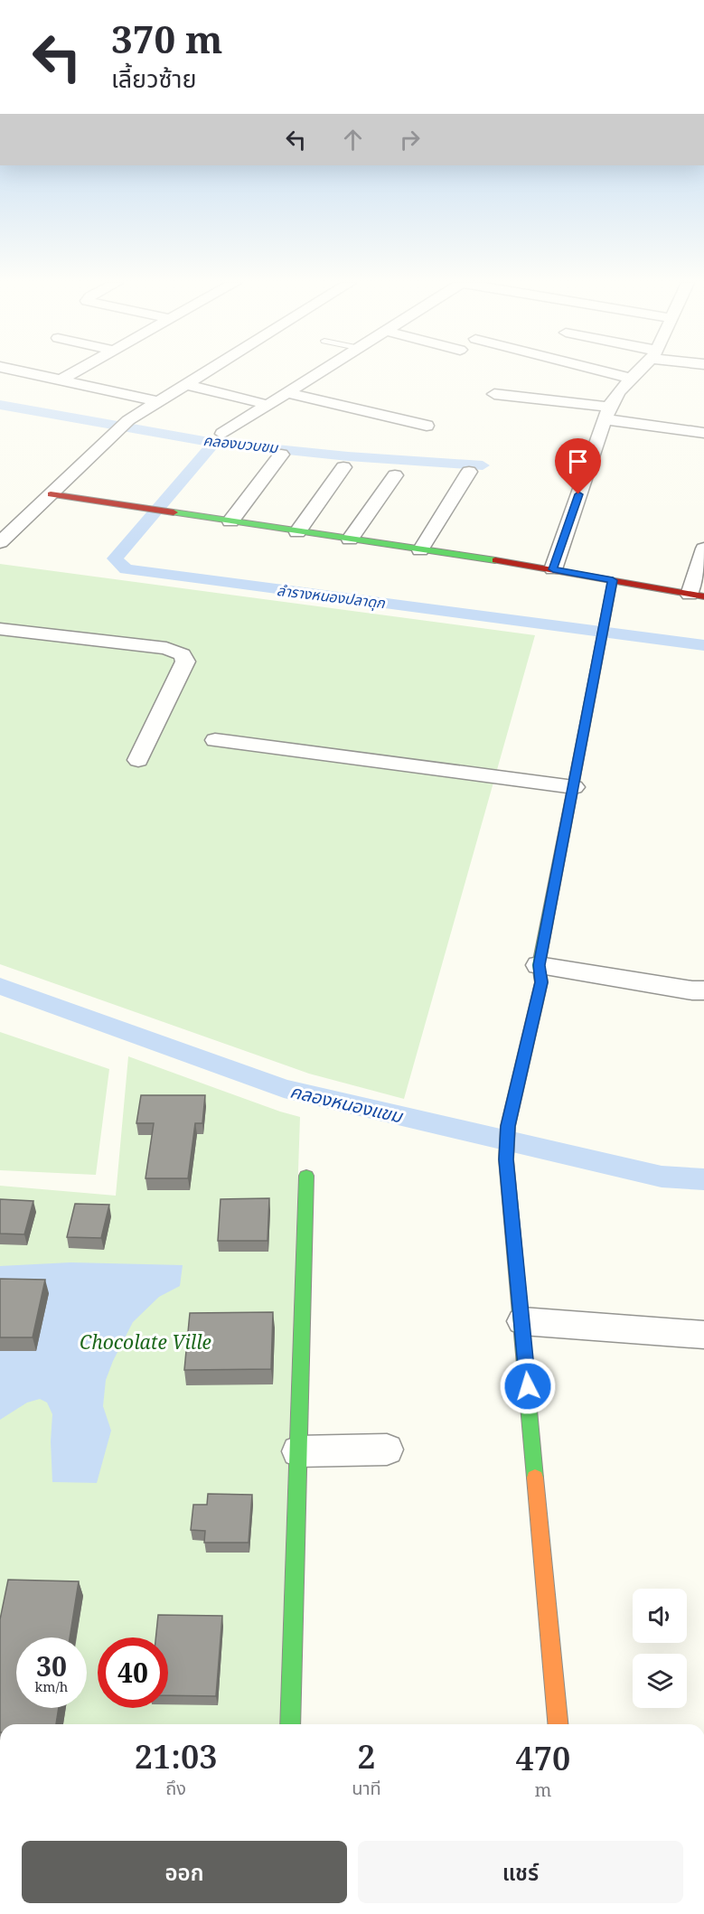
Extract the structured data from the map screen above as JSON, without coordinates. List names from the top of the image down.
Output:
{
  "water": ["คลองบวบขม", "ลำรางหนองปลาดุก", "คลองหนองแขม"],
  "parks": ["Chocolate Ville"],
  "page": {
    "turn": ["370 m", "เลี้ยวซ้าย"],
    "speed": "30 km/h",
    "limit": "40",
    "eta": [
      "21:03",
      "ถึง",
      "2",
      "นาที",
      "470",
      "m"
    ],
    "buttons": ["ออก", "แชร์"]
  }
}
